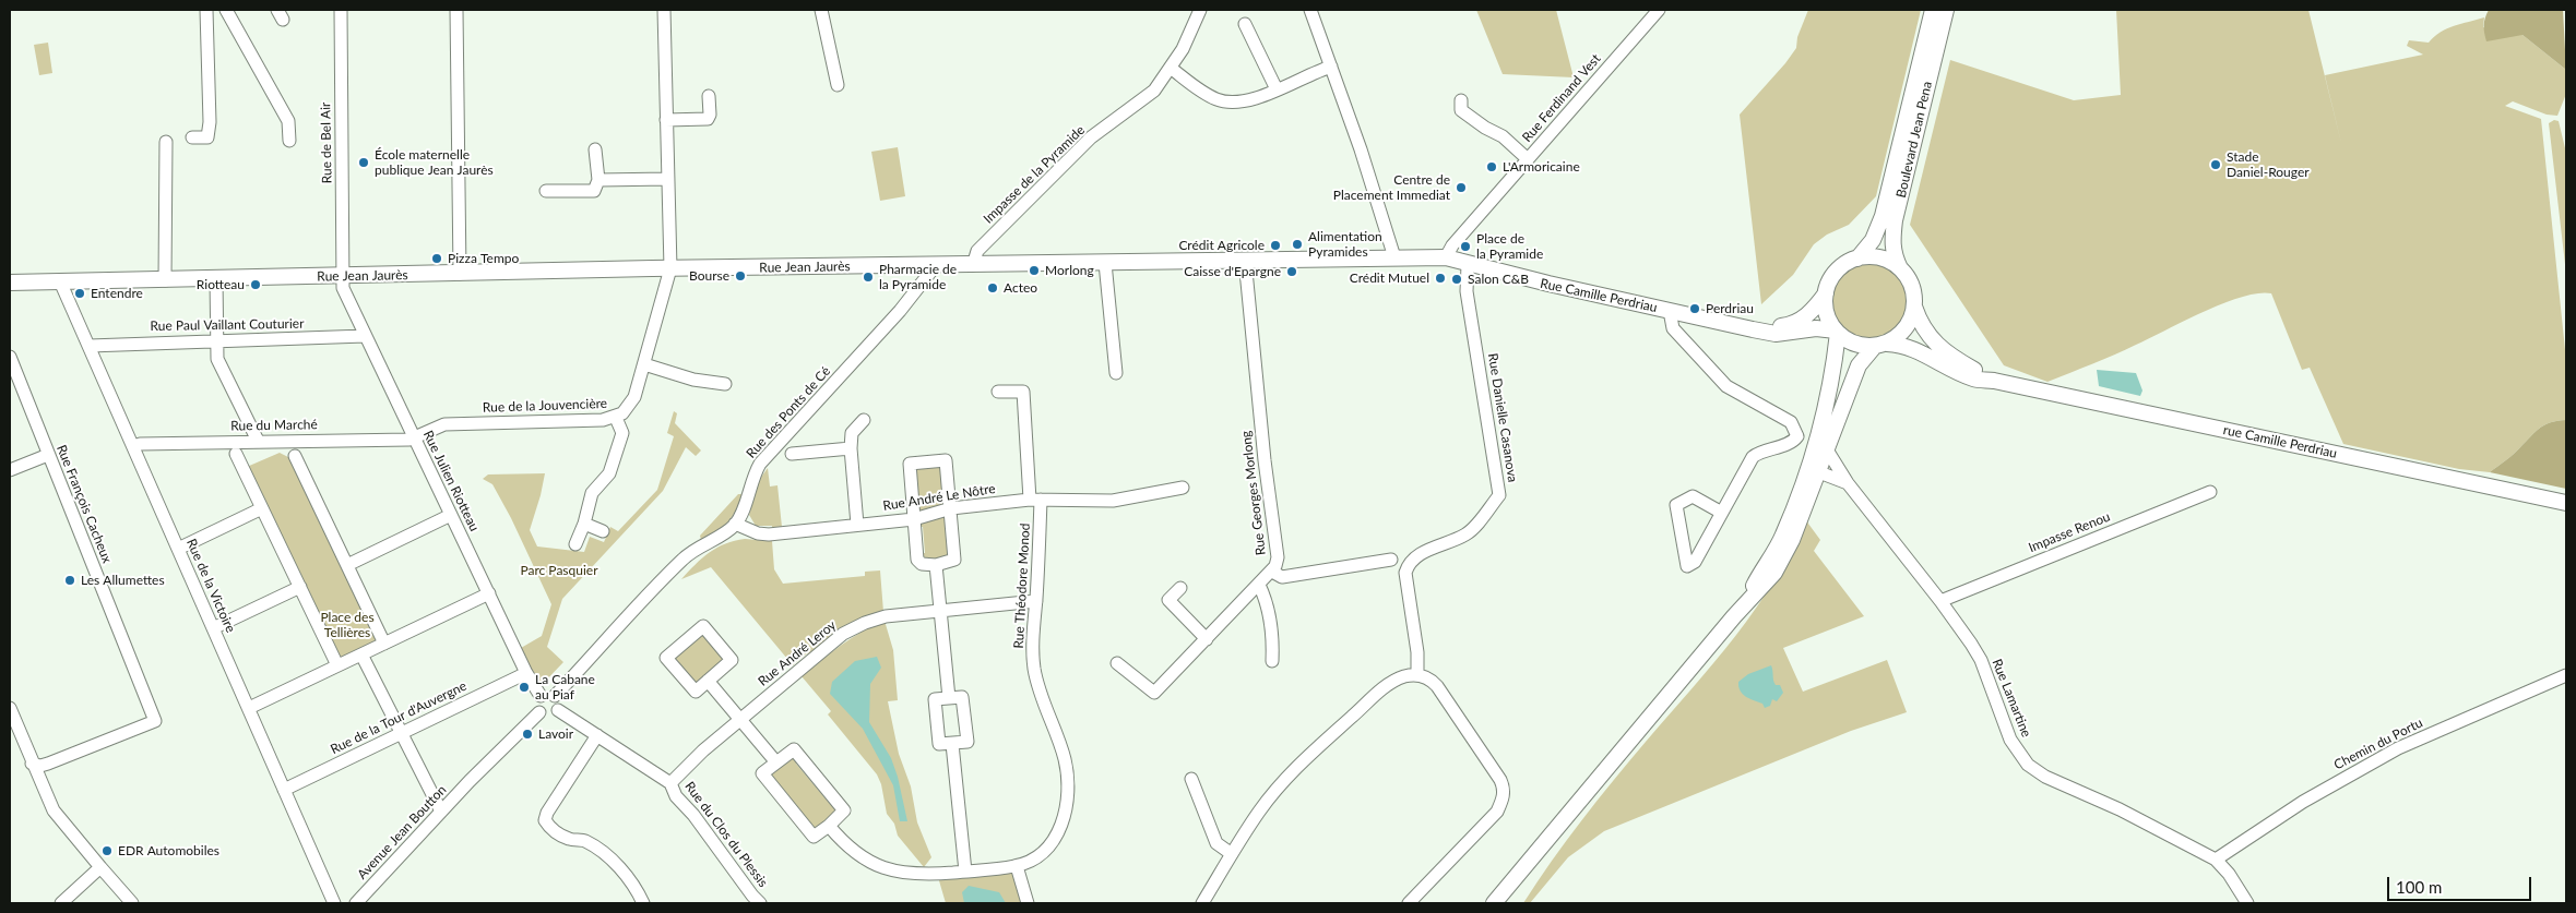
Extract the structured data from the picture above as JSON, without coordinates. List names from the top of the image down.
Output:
{
  "streets": {
    "main road": [
      "Boulevard Jean Pena",
      "Rue Jean Jaurès",
      "Rue Camille Perdriau",
      "rue Camille Perdriau"
    ],
    "street": [
      "Rue Ferdinand Vest",
      "Rue de Bel Air",
      "Impasse de la Pyramide",
      "Rue Paul Vaillant Couturier",
      "Rue de la Jouvencière",
      "Rue des Ponts de Cé",
      "Rue Danielle Casanova",
      "Rue du Marché",
      "Rue Julien Riotteau",
      "Rue Georges Morlong",
      "Rue André Le Nôtre",
      "Rue François Cacheux",
      "Impasse Renou",
      "Rue de la Victoire",
      "Rue Théodore Monod",
      "Rue André Leroy",
      "Rue Lamartine",
      "Rue de la Tour d'Auvergne",
      "Chemin du Portu",
      "Avenue Jean Boutton",
      "Rue du Clos du Plessis"
    ]
  },
  "crossings": [
    ["Rue Ferdinand Vest", "Rue Jean Jaurès"],
    ["Rue Ferdinand Vest", "Rue Camille Perdriau"],
    ["Boulevard Jean Pena", "Rue Camille Perdriau"],
    ["Boulevard Jean Pena", "rue Camille Perdriau"],
    ["Rue de Bel Air", "Rue Jean Jaurès"],
    ["Rue de Bel Air", "Rue Julien Riotteau"],
    ["Impasse de la Pyramide", "Rue Jean Jaurès"],
    ["Rue Jean Jaurès", "Rue Camille Perdriau"],
    ["Rue Jean Jaurès", "Rue de la Jouvencière"],
    ["Rue Jean Jaurès", "Rue des Ponts de Cé"],
    ["Rue Jean Jaurès", "Rue Julien Riotteau"],
    ["Rue Jean Jaurès", "Rue Georges Morlong"],
    ["Rue Jean Jaurès", "Rue de la Victoire"],
    ["Rue Camille Perdriau", "Rue Danielle Casanova"],
    ["Rue Camille Perdriau", "rue Camille Perdriau"],
    ["Rue Paul Vaillant Couturier", "Rue Julien Riotteau"],
    ["Rue Paul Vaillant Couturier", "Rue de la Victoire"],
    ["Rue de la Jouvencière", "Rue du Marché"],
    ["Rue de la Jouvencière", "Rue Julien Riotteau"],
    ["Rue des Ponts de Cé", "Rue André Le Nôtre"],
    ["Rue du Marché", "Rue Julien Riotteau"],
    ["Rue du Marché", "Rue de la Victoire"],
    ["Rue Julien Riotteau", "Rue de la Tour d'Auvergne"],
    ["Rue Julien Riotteau", "Avenue Jean Boutton"],
    ["Rue Julien Riotteau", "Rue du Clos du Plessis"],
    ["Rue André Le Nôtre", "Rue Théodore Monod"],
    ["Impasse Renou", "Rue Lamartine"],
    ["Rue de la Victoire", "Rue de la Tour d'Auvergne"],
    ["Rue Théodore Monod", "Rue André Leroy"],
    ["Rue André Leroy", "Rue du Clos du Plessis"],
    ["Rue Lamartine", "Chemin du Portu"],
    ["Avenue Jean Boutton", "Rue du Clos du Plessis"]
  ],
  "parks": ["Parc Pasquier", "Place des Tellières"],
  "places": [
    "École maternelle publique Jean Jaurès",
    "Stade Daniel-Rouger",
    "L'Armoricaine",
    "Centre de Placement Immediat",
    "Alimentation Pyramides",
    "Crédit Agricole",
    "Place de la Pyramide",
    "Pizza Tempo",
    "Morlong",
    "Caisse d'Epargne",
    "Bourse",
    "Pharmacie de la Pyramide",
    "Crédit Mutuel",
    "Salon C&B",
    "Riotteau",
    "Acteo",
    "Entendre",
    "Perdriau",
    "Les Allumettes",
    "La Cabane au Piaf",
    "Lavoir",
    "EDR Automobiles"
  ],
  "scale_bar": "100 m"
}
